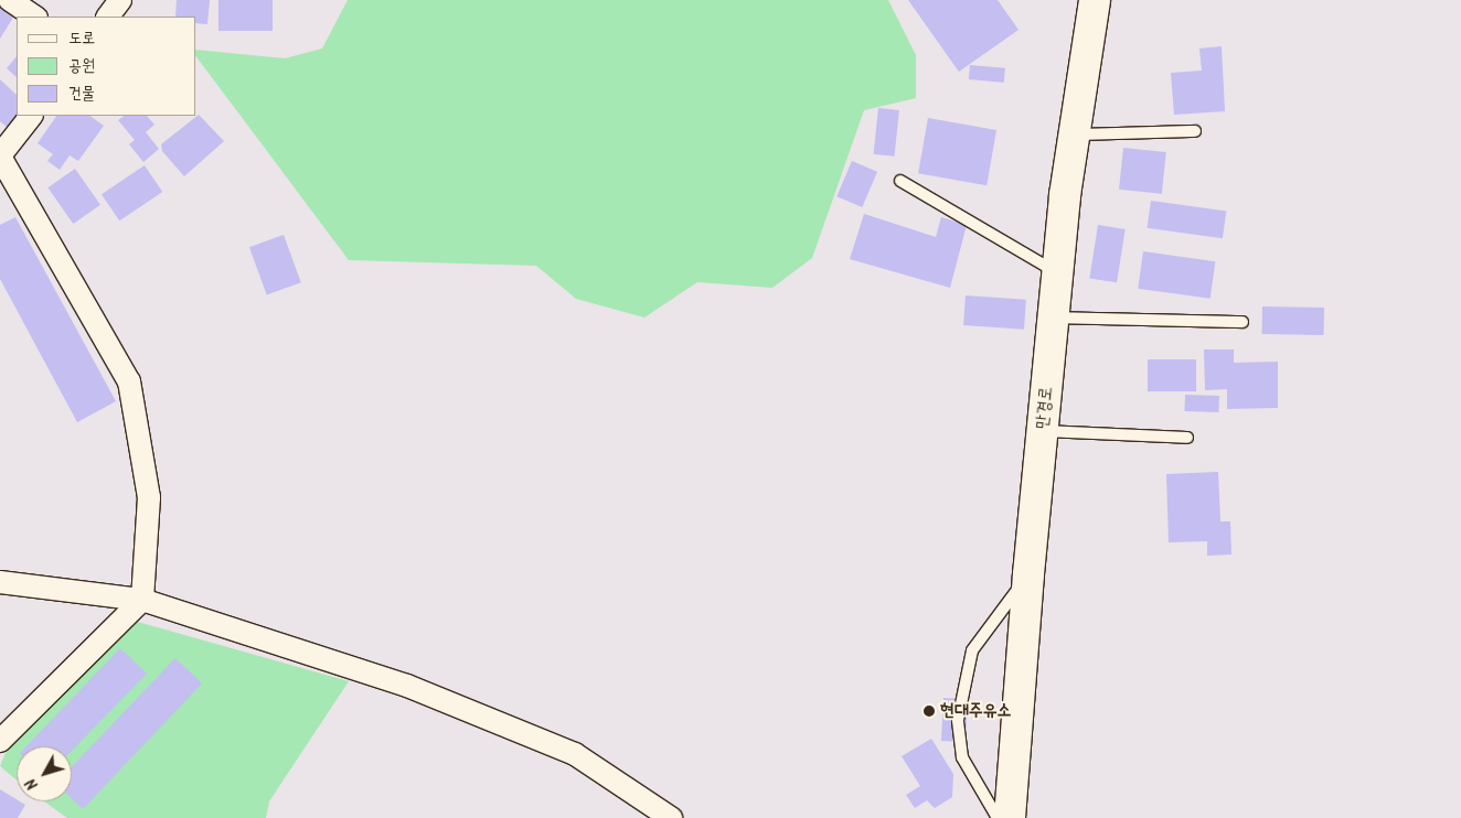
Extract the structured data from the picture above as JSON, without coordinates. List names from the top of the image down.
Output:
{
  "streets": {
    "street": ["만경로"]
  },
  "places": ["현대주유소"],
  "legend": ["도로", "공원", "건물"],
  "north": "bottom left"
}
